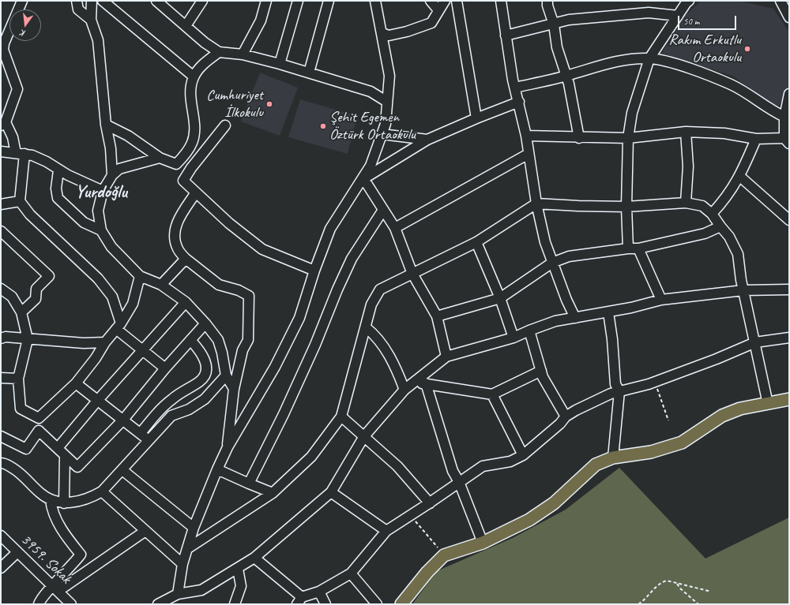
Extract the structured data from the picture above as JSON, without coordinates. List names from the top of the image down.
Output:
{
  "streets": {
    "street": ["3959. Sokak"]
  },
  "districts": ["Yurdoğlu"],
  "places": ["Rakım Erkutlu Ortaokulu", "Cumhuriyet İlkokulu", "Şehit Egemen Öztürk Ortaokulu"],
  "scale_bar": "50 m",
  "north": "bottom"
}
